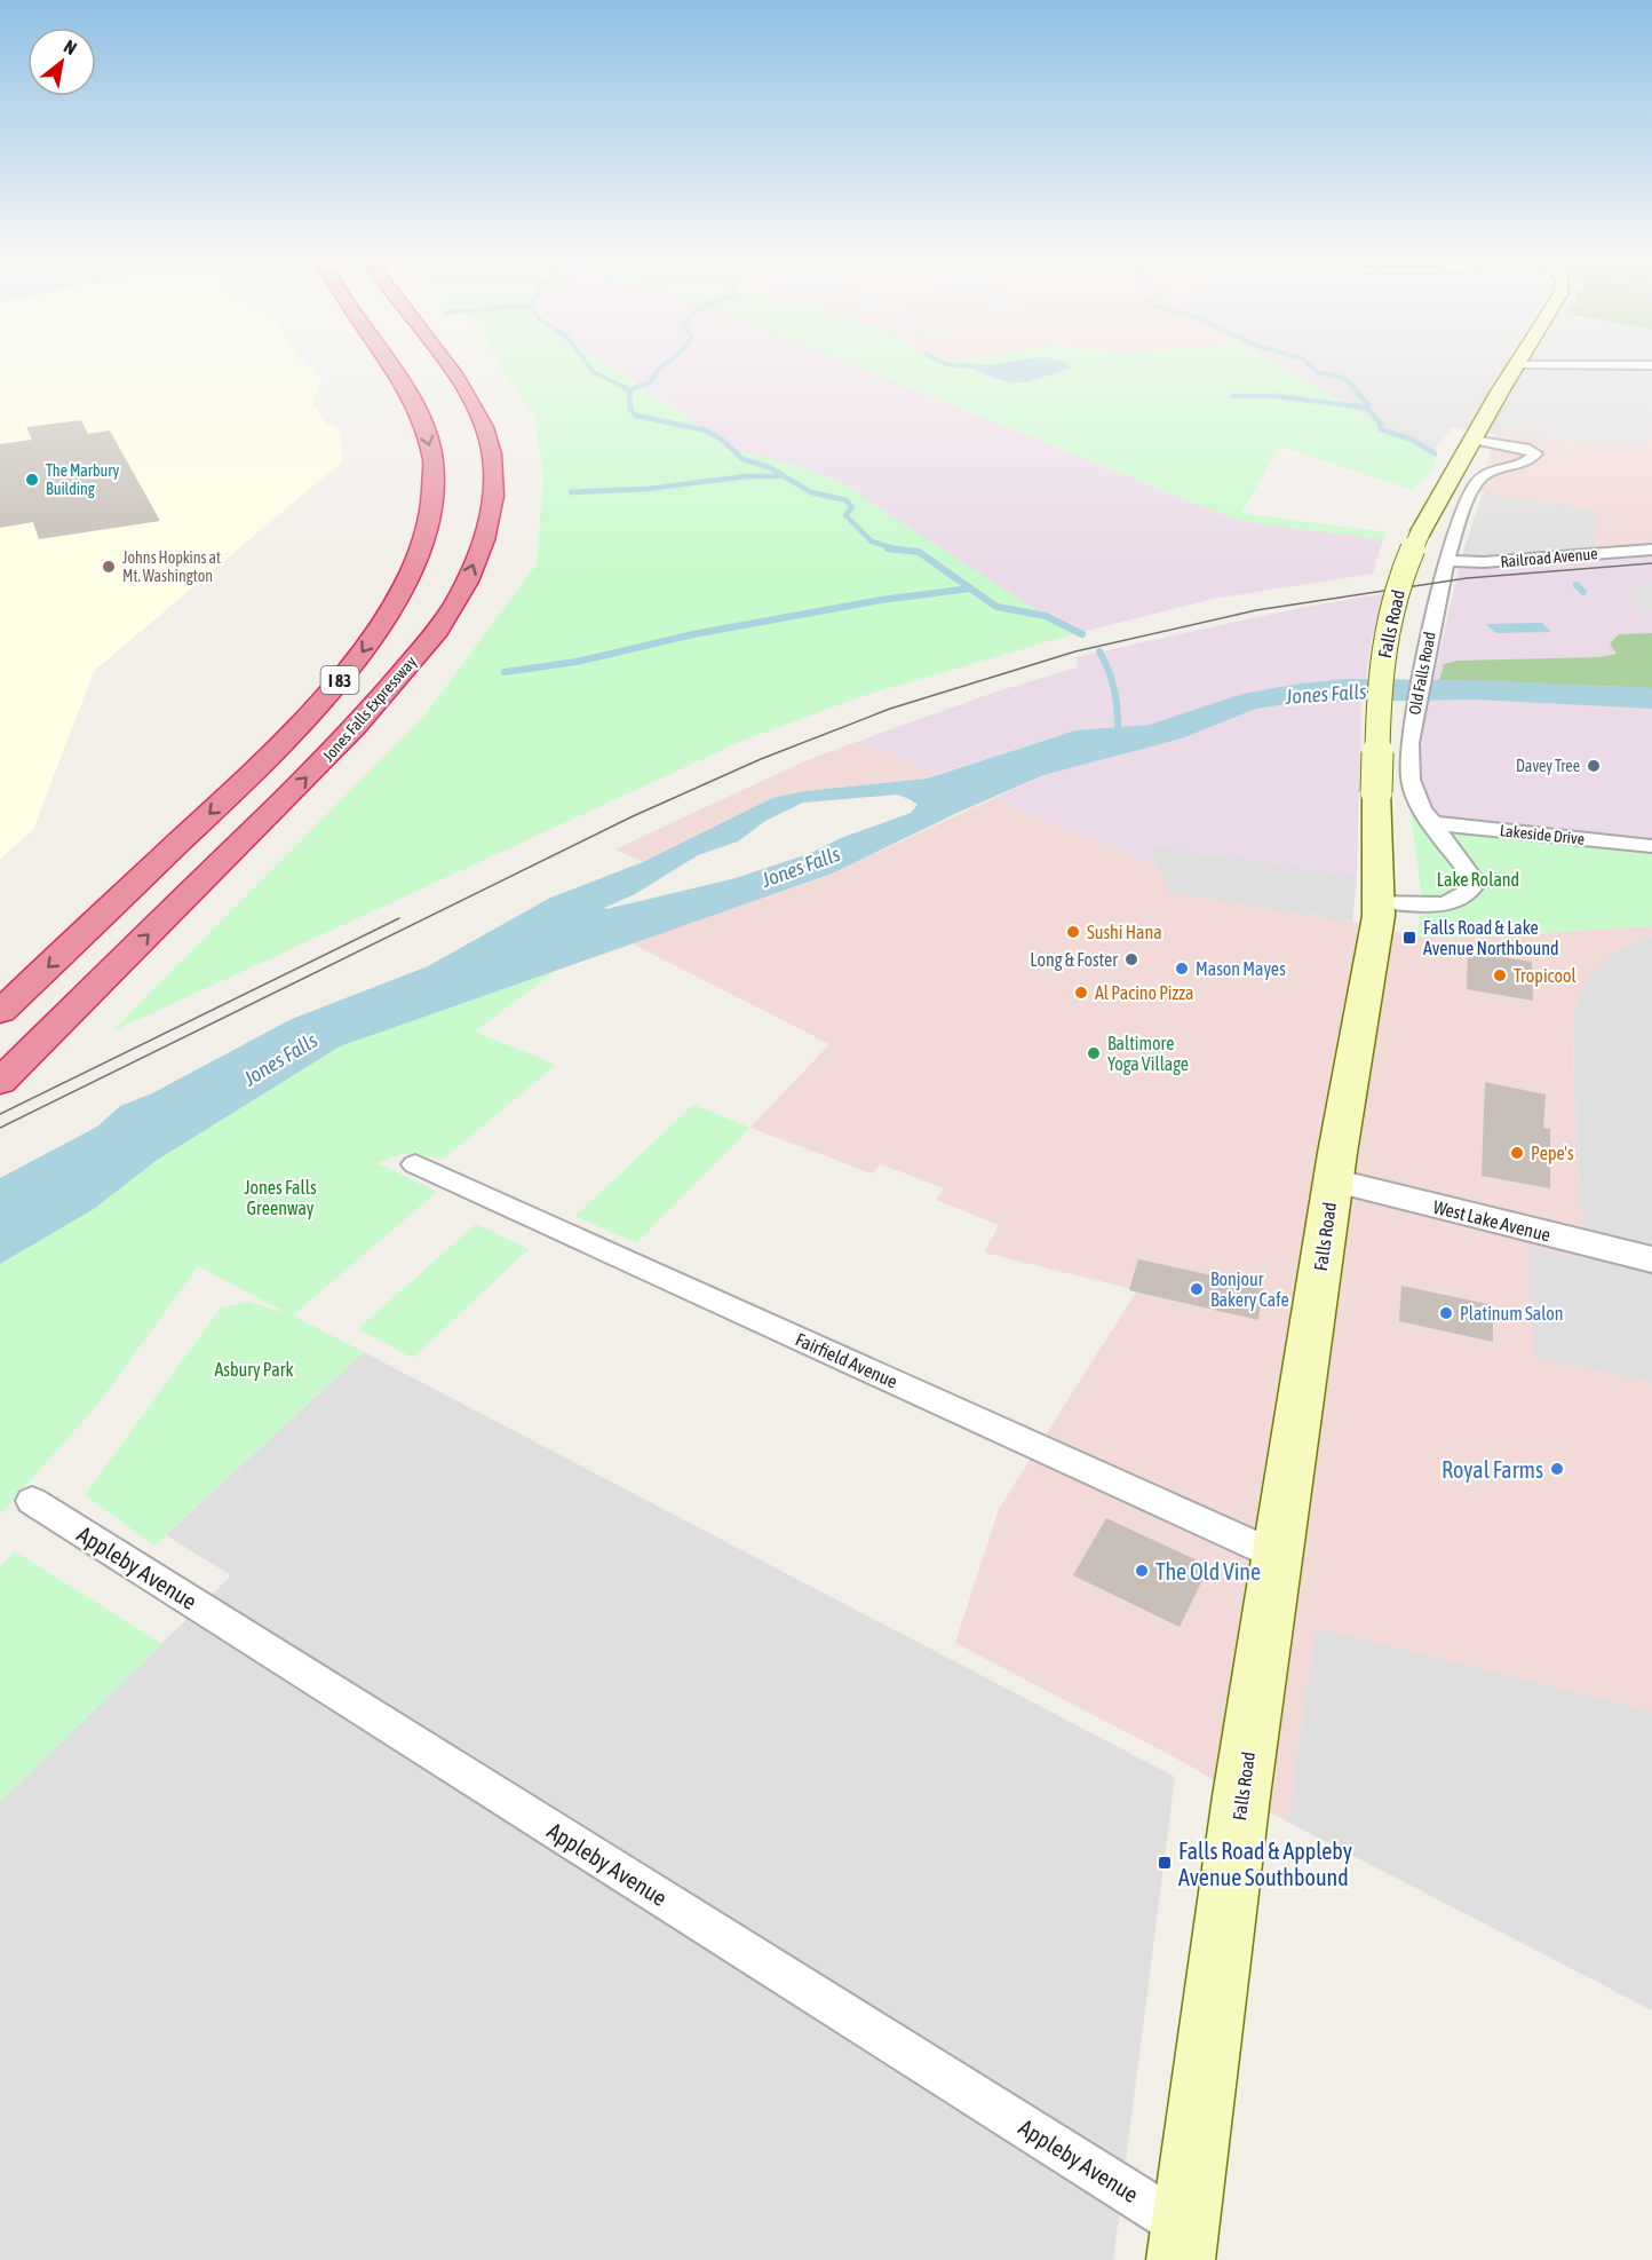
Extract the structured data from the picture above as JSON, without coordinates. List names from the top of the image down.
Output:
{
  "streets": {
    "highway": ["I 83", "Jones Falls Expressway"],
    "main road": ["Falls Road"],
    "street": [
      "Railroad Avenue",
      "Old Falls Road",
      "Lakeside Drive",
      "West Lake Avenue",
      "Fairfield Avenue",
      "Appleby Avenue"
    ]
  },
  "crossings": [
    ["Railroad Avenue", "Old Falls Road"],
    ["Falls Road", "Old Falls Road"],
    ["Falls Road", "West Lake Avenue"],
    ["Falls Road", "Fairfield Avenue"],
    ["Falls Road", "Appleby Avenue"],
    ["Old Falls Road", "Lakeside Drive"]
  ],
  "water": ["Jones Falls"],
  "parks": ["Lake Roland", "Jones Falls Greenway", "Asbury Park"],
  "places": {
    "other": [
      "The Marbury Building",
      "Johns Hopkins at Mt. Washington",
      "Davey Tree",
      "Sushi Hana",
      "Long & Foster",
      "Mason Mayes",
      "Tropicool",
      "Al Pacino Pizza",
      "Baltimore Yoga Village",
      "Pepe's",
      "Bonjour Bakery Cafe",
      "Platinum Salon",
      "Royal Farms",
      "The Old Vine"
    ],
    "transit": ["Falls Road & Lake Avenue Northbound", "Falls Road & Appleby Avenue Southbound"]
  },
  "north": "top right"
}
